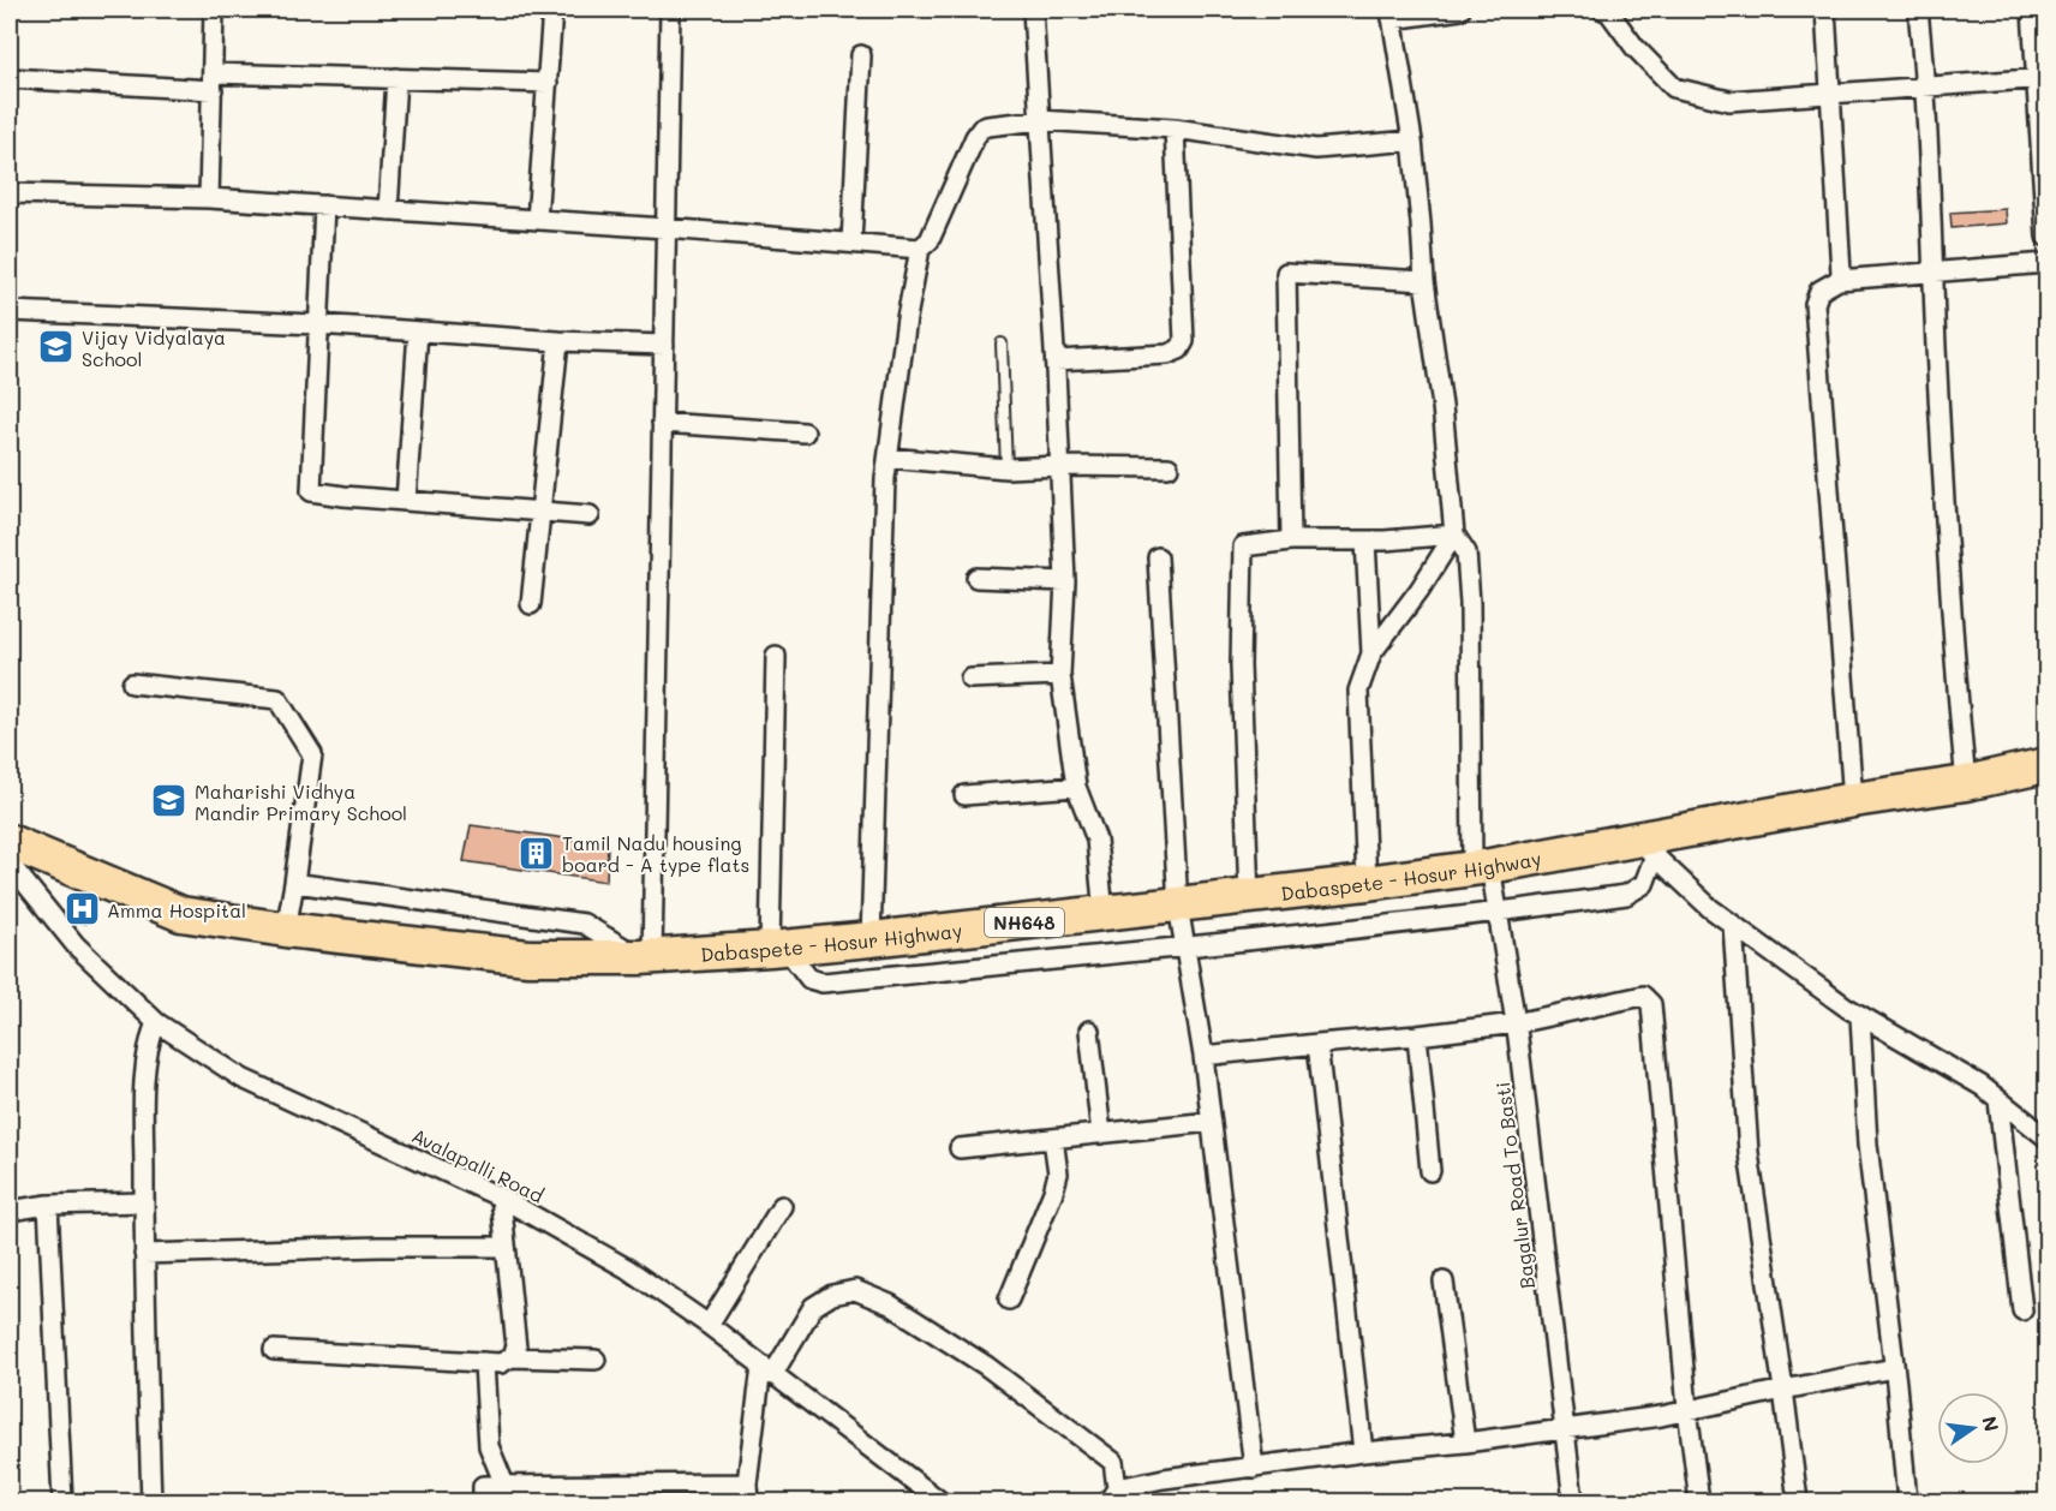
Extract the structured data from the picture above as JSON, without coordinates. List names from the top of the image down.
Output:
{
  "streets": {
    "highway": ["Dabaspete - Hosur Highway", "NH648"],
    "street": ["Avalapalli Road", "Bagalur Road To Basti"]
  },
  "crossings": [
    ["Dabaspete - Hosur Highway", "Bagalur Road To Basti"]
  ],
  "places": {
    "school or university": ["Vijay Vidyalaya School", "Maharishi Vidhya Mandir Primary School"],
    "building": ["Tamil Nadu housing board - A type flats"],
    "hospital": ["Amma Hospital"]
  },
  "north": "right"
}
